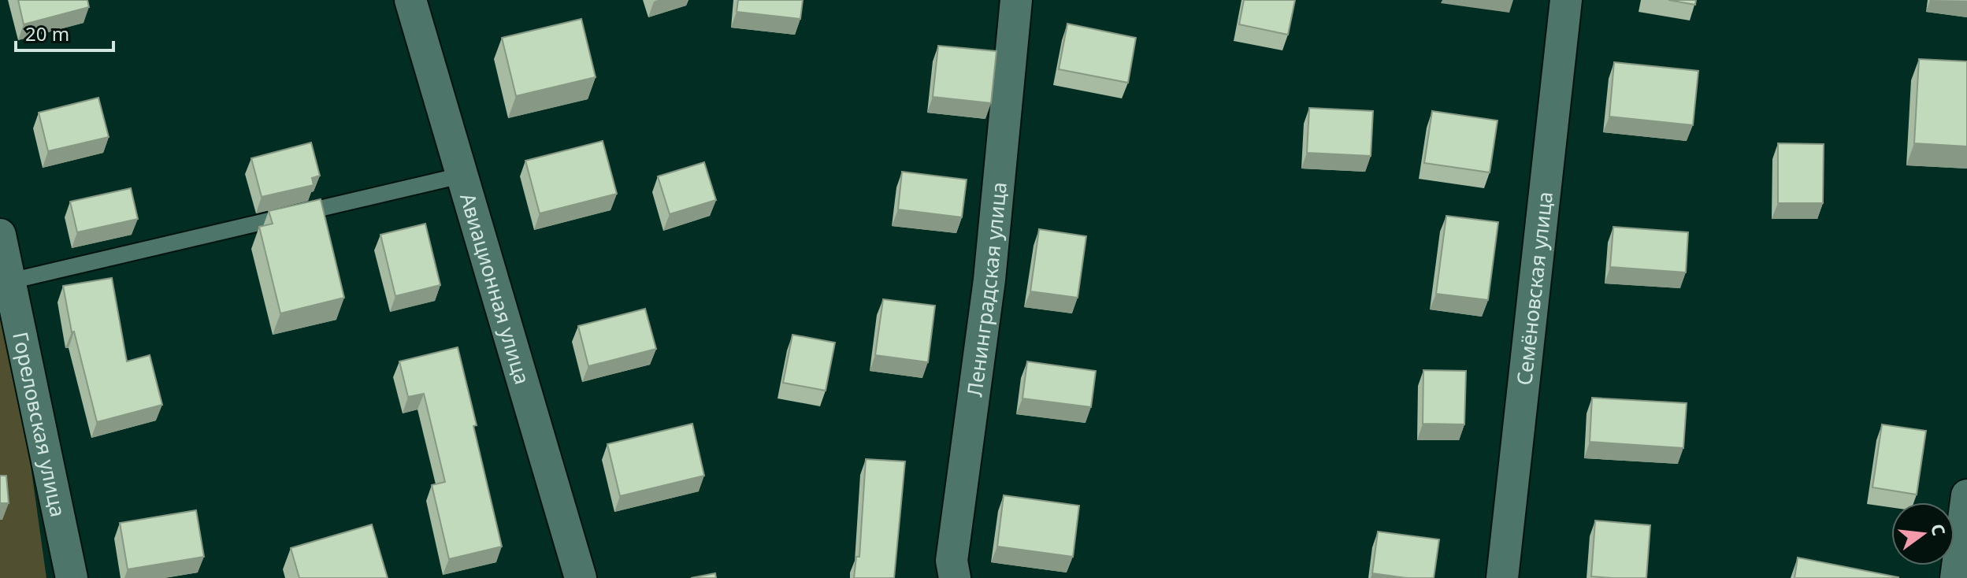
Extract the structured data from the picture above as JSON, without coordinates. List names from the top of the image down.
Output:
{
  "streets": {
    "street": [
      "Авиационная улица",
      "Ленинградская улица",
      "Семёновская улица",
      "Гореловская улица"
    ]
  },
  "scale_bar": "20 m",
  "north": "right"
}
